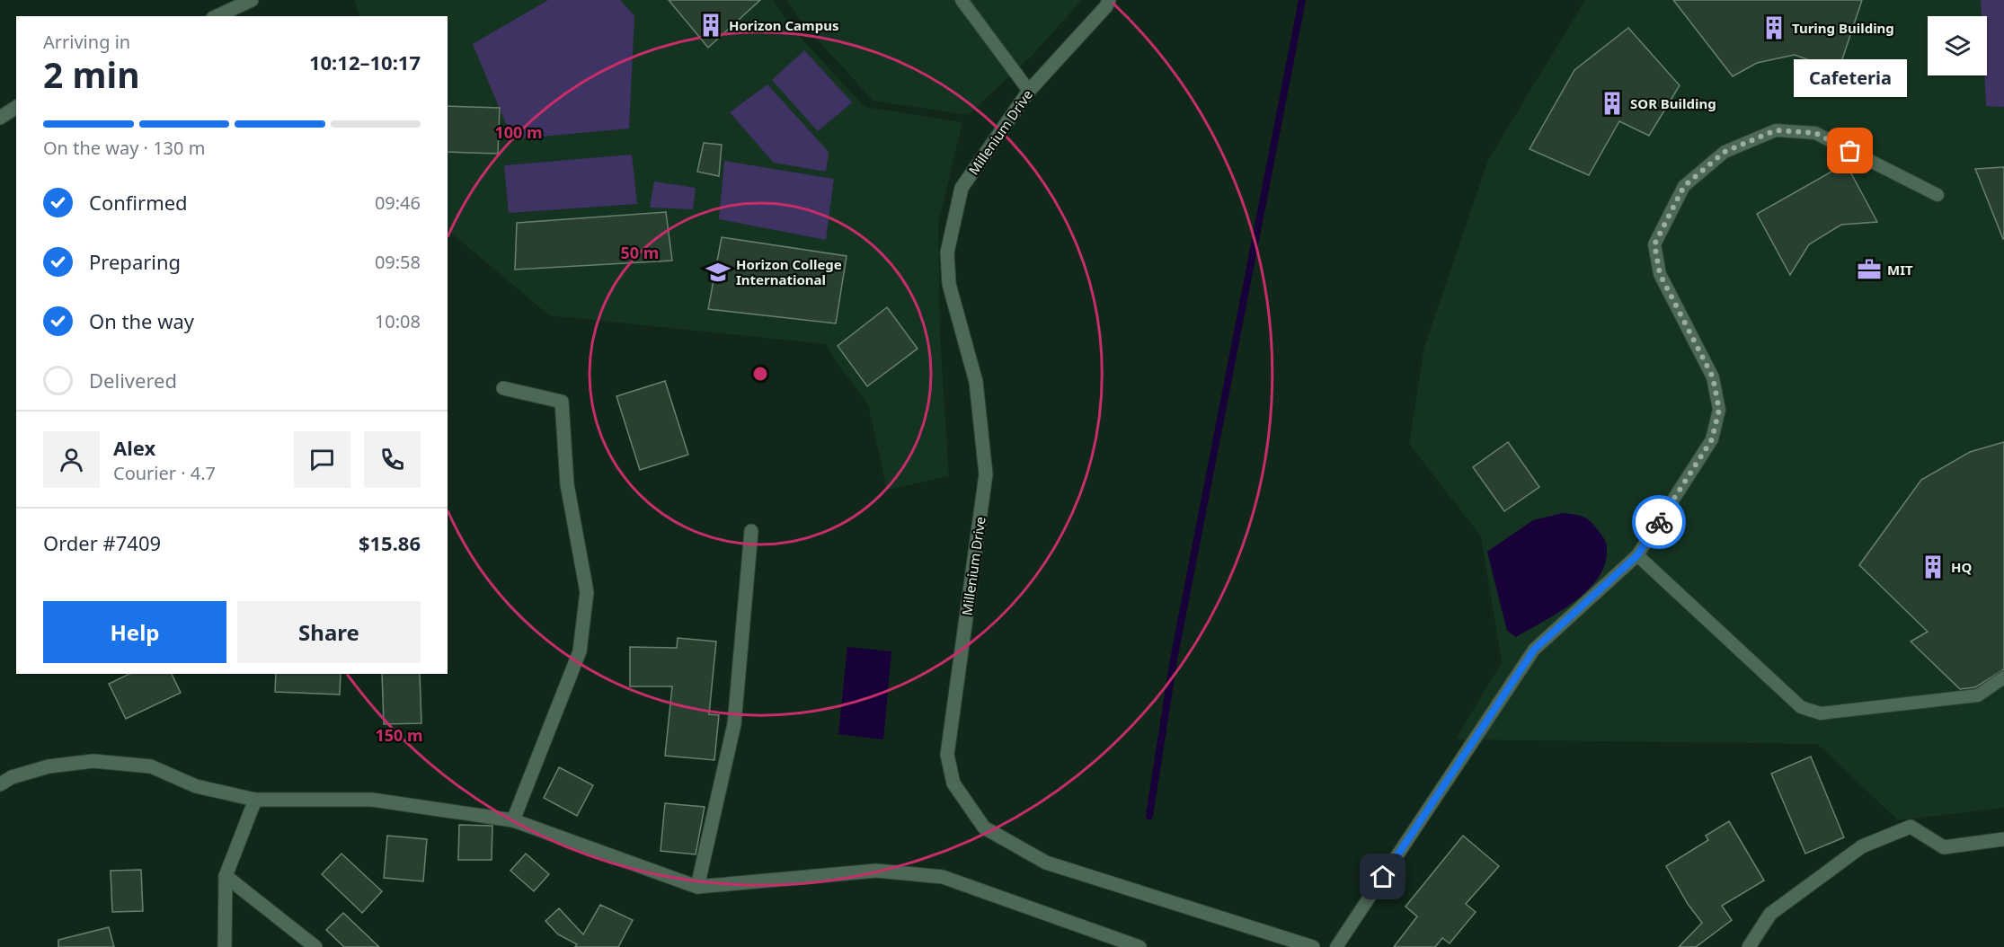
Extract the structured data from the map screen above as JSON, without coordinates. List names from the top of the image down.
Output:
{
  "streets": {
    "street": ["Millenium Drive"]
  },
  "places": {
    "building": [
      "Horizon Campus",
      "Turing Building",
      "SOR Building",
      "HQ"
    ],
    "other": ["Cafeteria"],
    "office": ["MIT"],
    "school or university": ["Horizon College International"]
  },
  "page": {
    "heading": ["2 min", "Arriving in", "10:12–10:17"],
    "panel": [
      "Alex",
      "Courier · 4.7",
      "Order #7409",
      "$15.86"
    ],
    "bubble": "Cafeteria",
    "bar": "On the way · 130 m",
    "list": [
      ["Confirmed", "09:46"],
      ["Preparing", "09:58"],
      ["On the way", "10:08"],
      "Delivered"
    ],
    "buttons": ["Help", "Share"]
  },
  "rings": ["100 m", "50 m", "150 m"]
}
